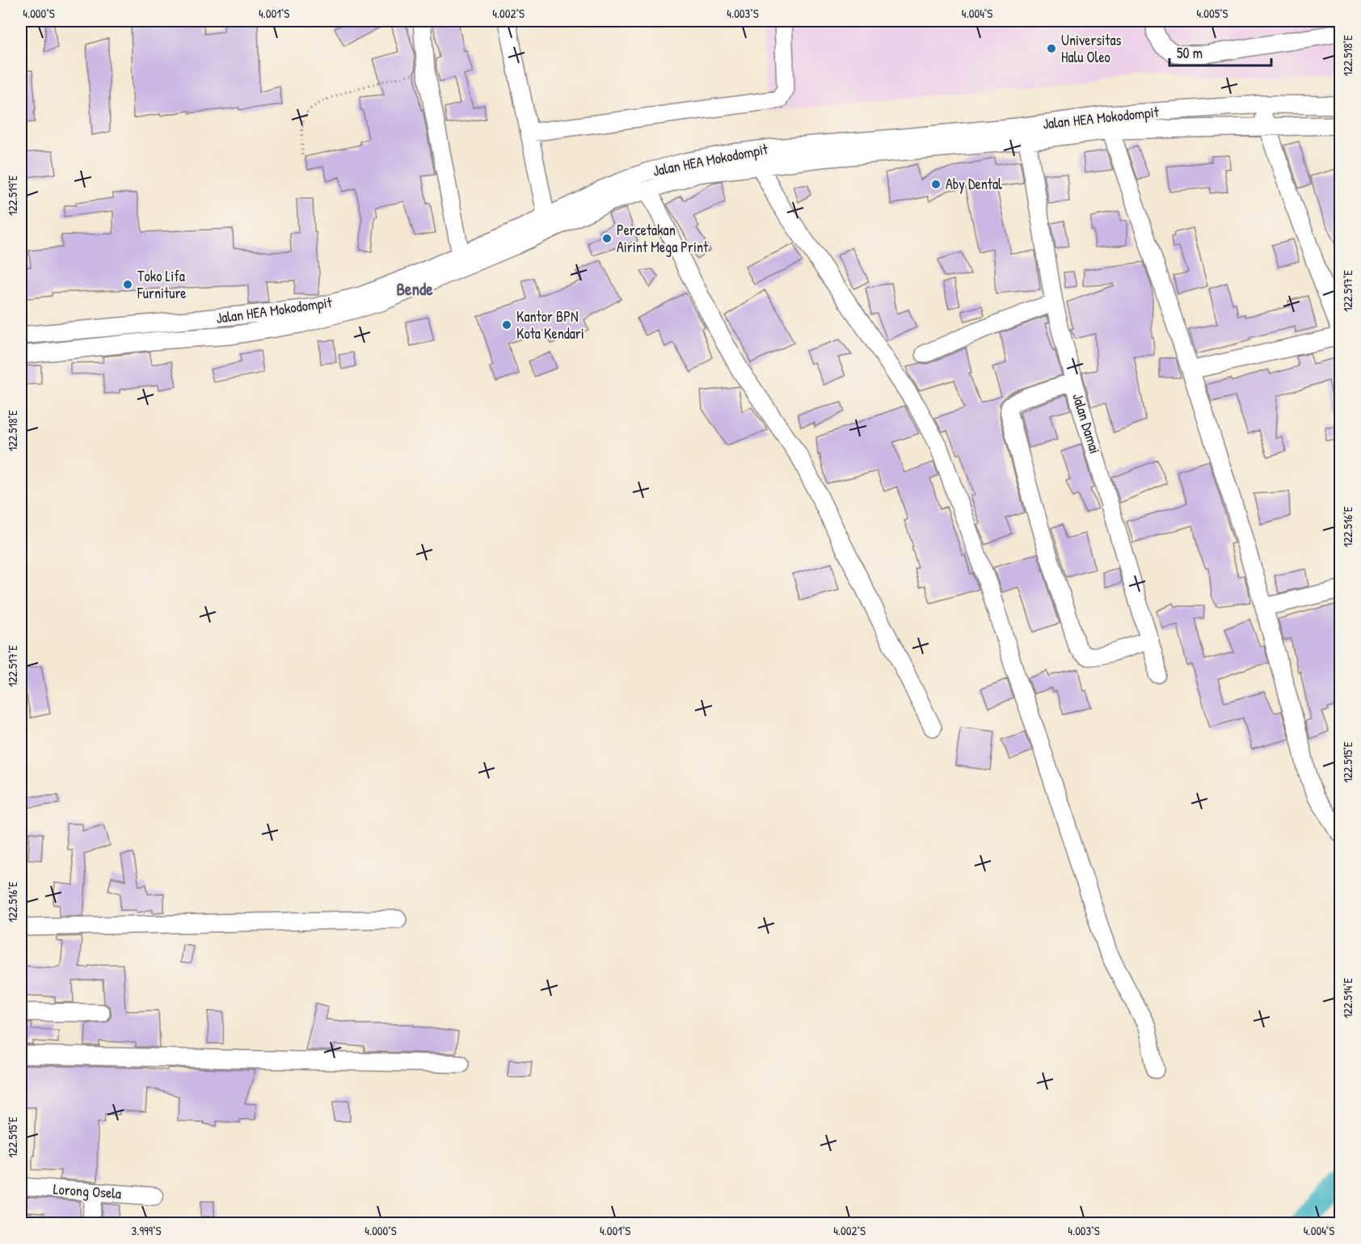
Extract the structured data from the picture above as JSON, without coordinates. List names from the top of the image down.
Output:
{
  "streets": {
    "street": ["Jalan HEA Mokodompit", "Jalan Damai", "Lorong Osela"]
  },
  "crossings": [
    ["Jalan HEA Mokodompit", "Jalan Damai"]
  ],
  "districts": ["Bende"],
  "places": [
    "Universitas Halu Oleo",
    "Aby Dental",
    "Percetakan Airint Mega Print",
    "Toko Lifa Furniture",
    "Kantor BPN Kota Kendari"
  ],
  "scale_bar": "50 m",
  "coordinates": [
    "4.000°S",
    "4.001°S",
    "4.002°S",
    "4.003°S",
    "4.004°S",
    "4.005°S",
    "122.518°E",
    "122.519°E",
    "122.517°E",
    "122.516°E",
    "122.515°E",
    "122.514°E",
    "3.999°S"
  ]
}
